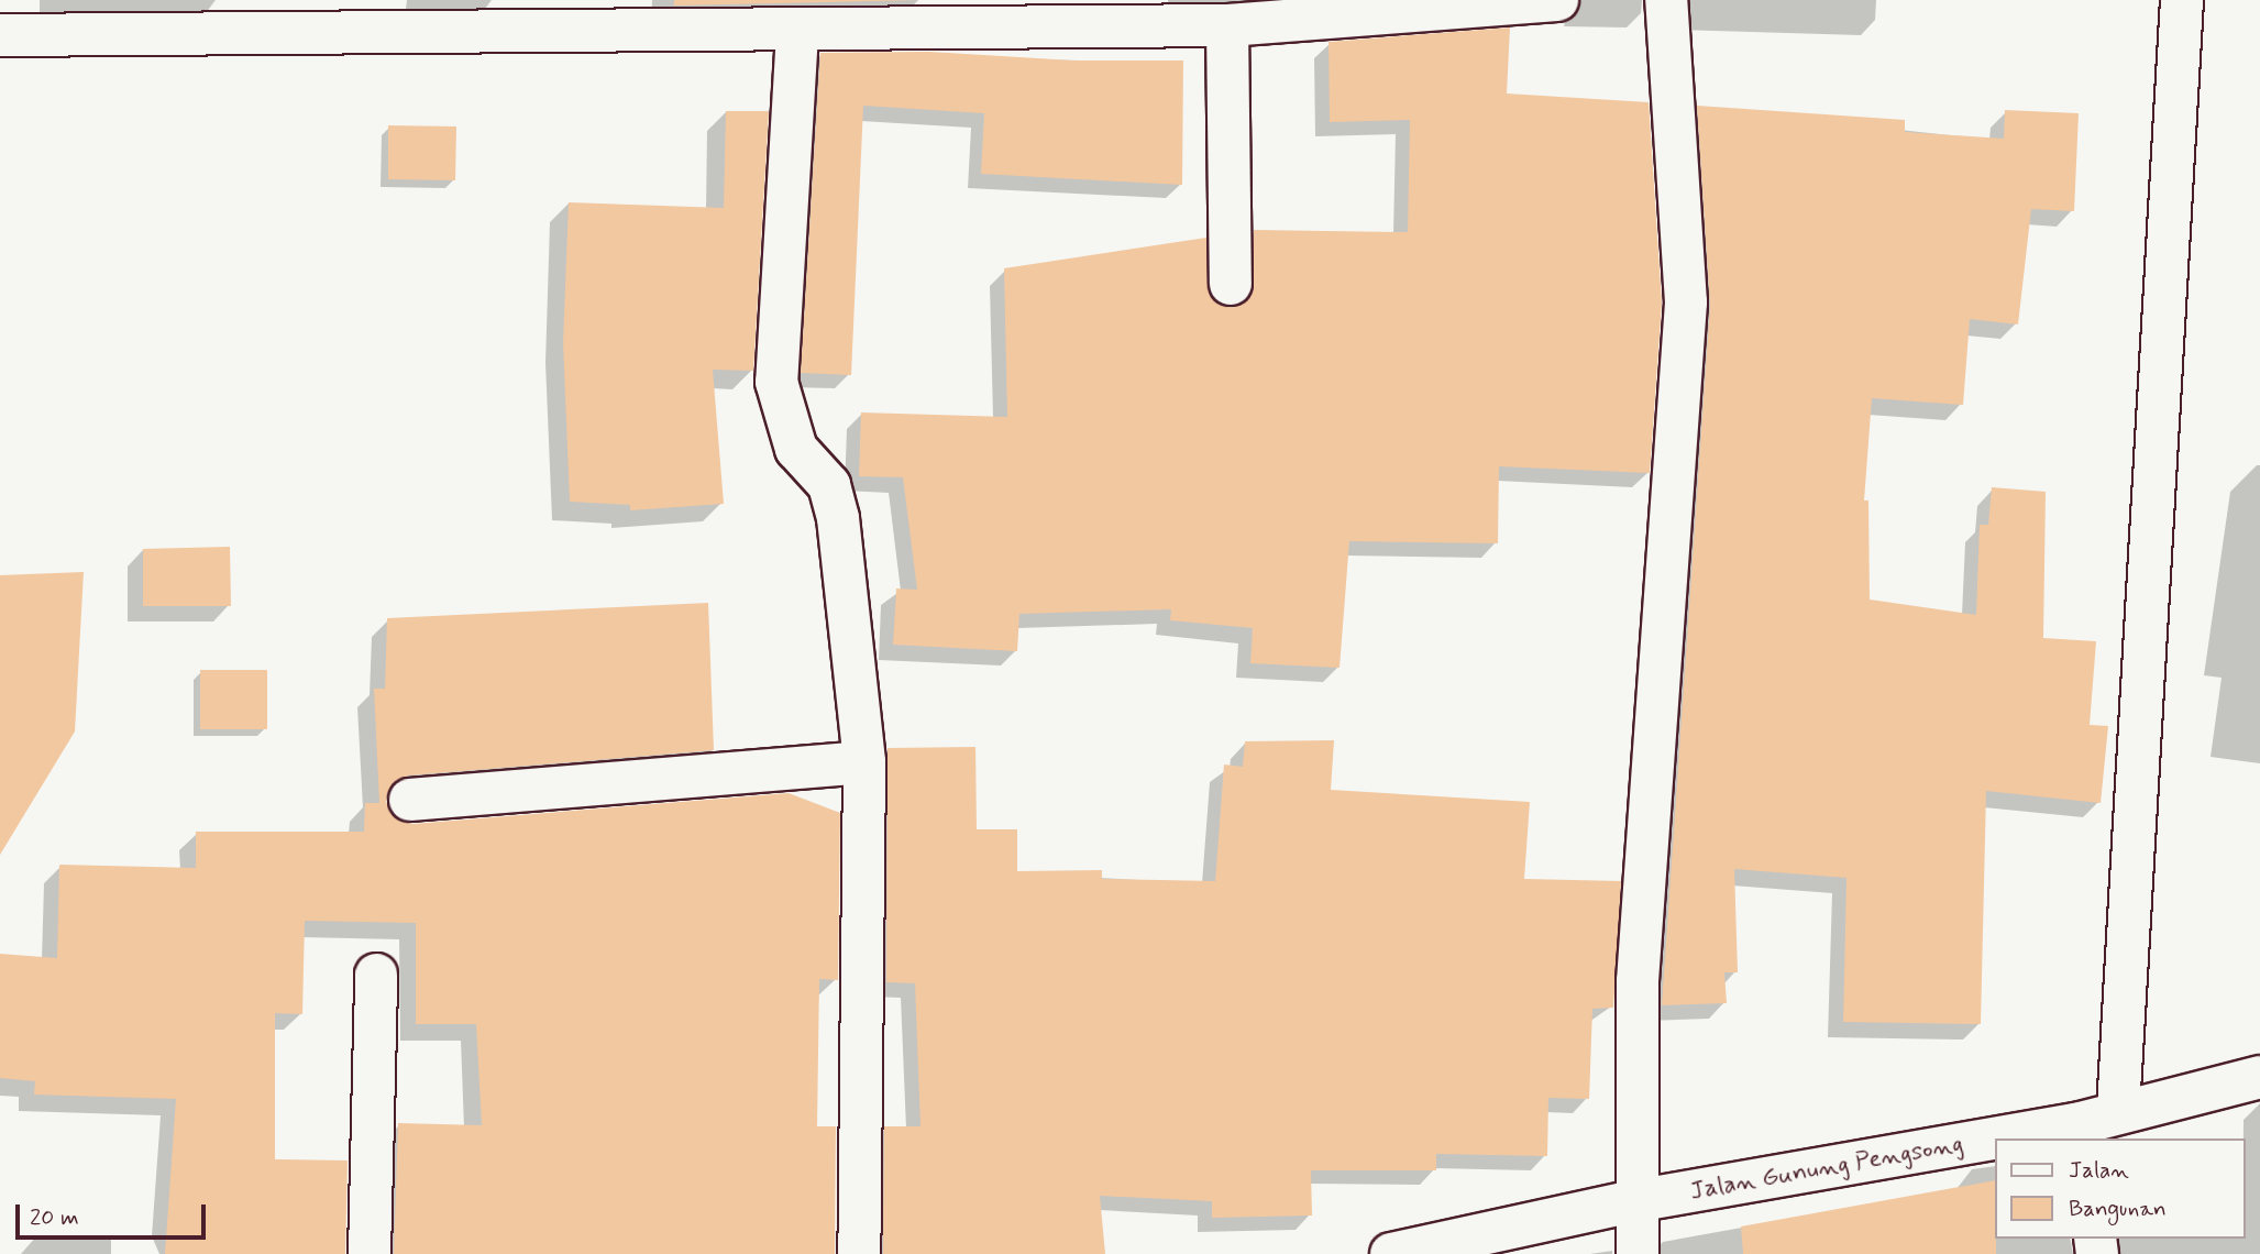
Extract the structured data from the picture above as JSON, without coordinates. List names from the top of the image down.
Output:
{
  "streets": {
    "street": ["Jalan Gunung Pengsong"]
  },
  "legend": ["Jalan", "Bangunan"],
  "scale_bar": "20 m"
}
